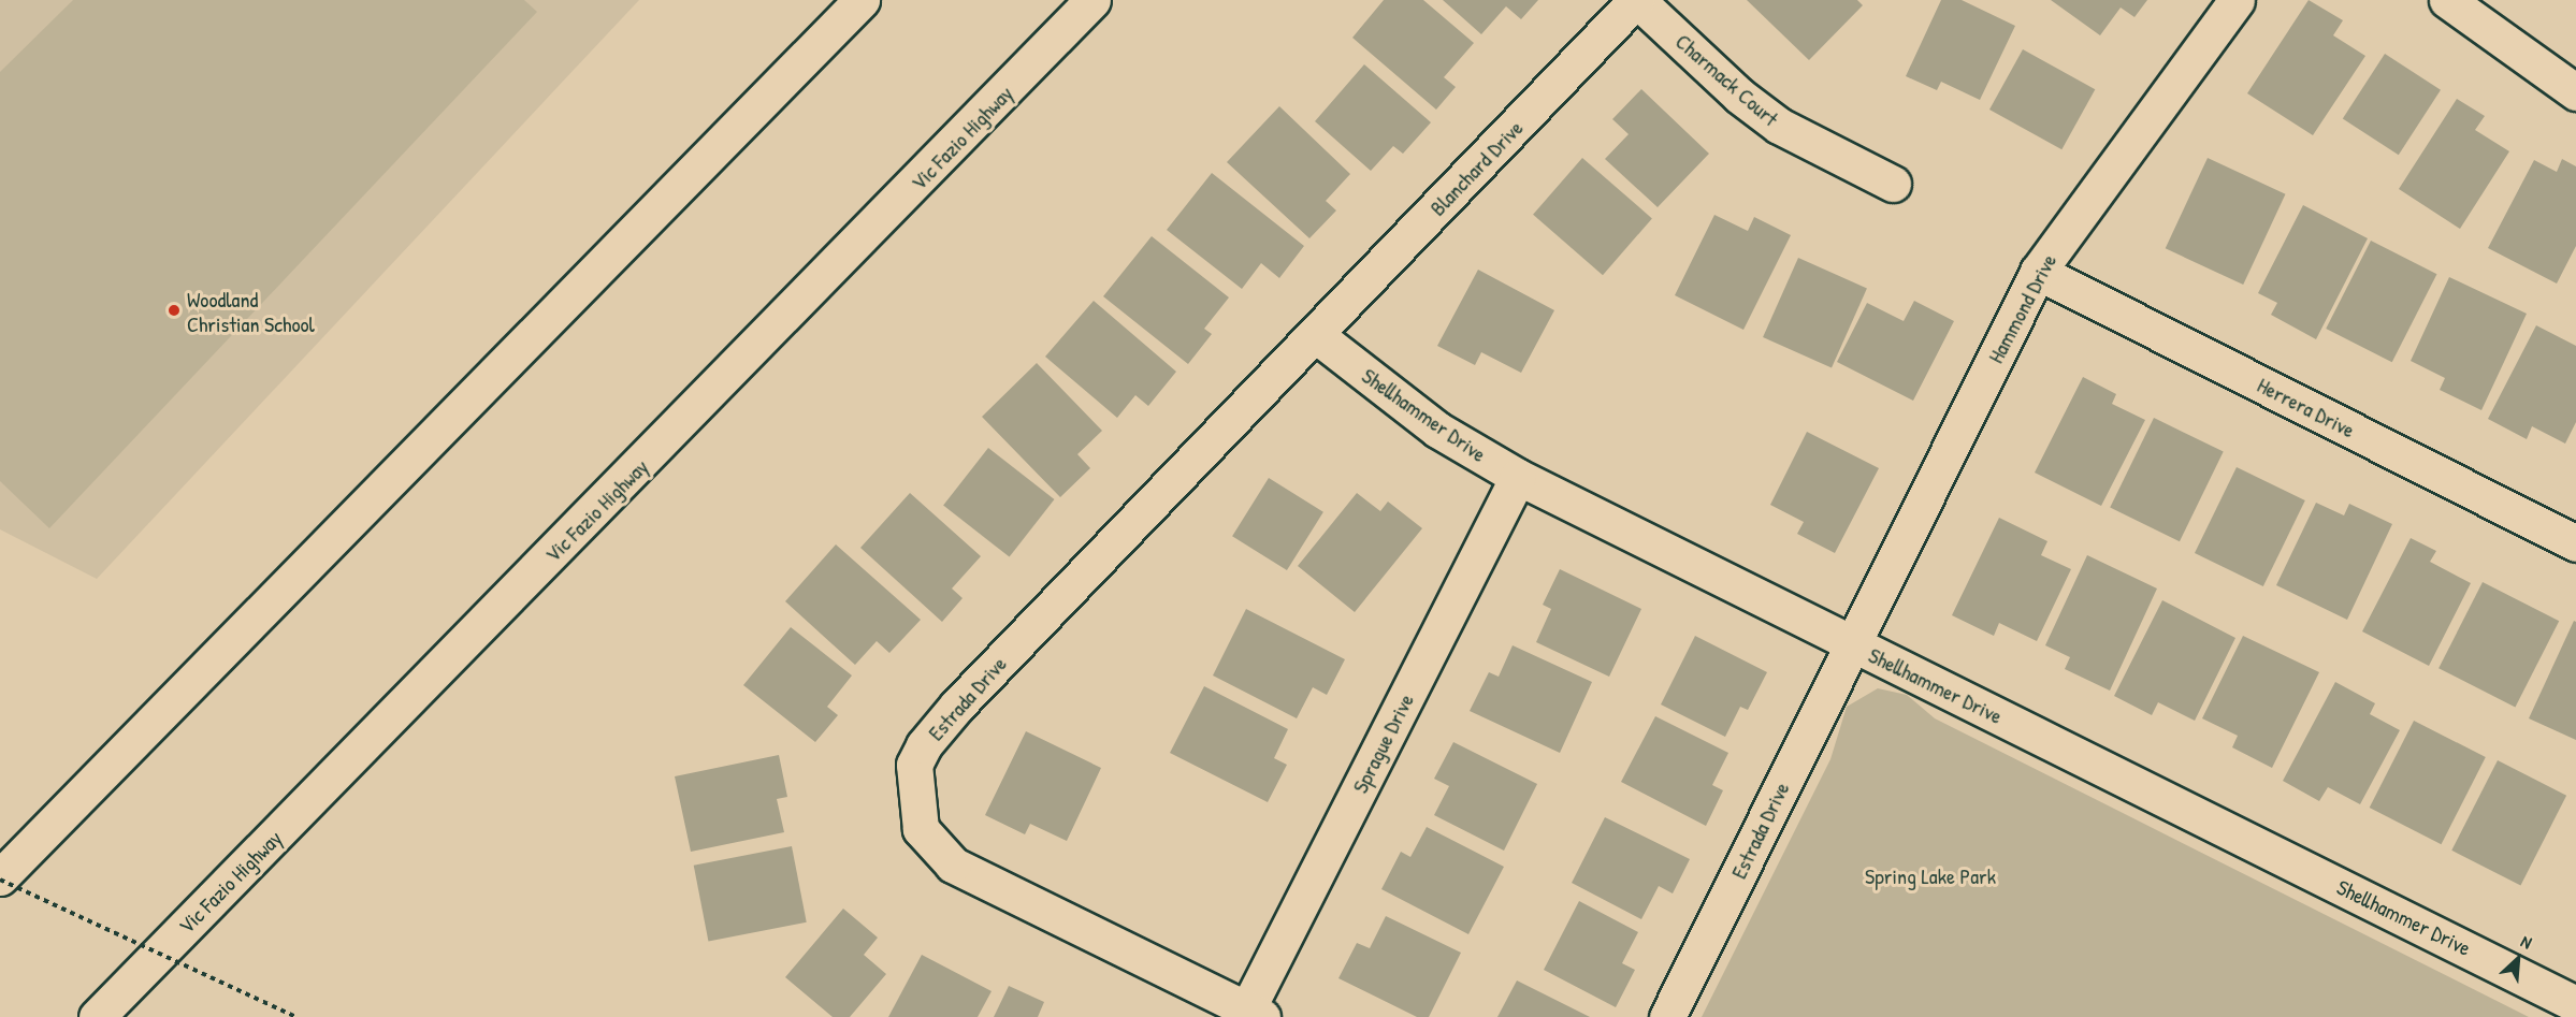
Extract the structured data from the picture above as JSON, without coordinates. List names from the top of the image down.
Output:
{
  "streets": {
    "main road": [
      "Charmack Court",
      "Vic Fazio Highway",
      "Blanchard Drive",
      "Hammond Drive",
      "Herrera Drive",
      "Shellhammer Drive",
      "Estrada Drive",
      "Sprague Drive"
    ]
  },
  "crossings": [
    ["Charmack Court", "Blanchard Drive"],
    ["Blanchard Drive", "Shellhammer Drive"],
    ["Blanchard Drive", "Estrada Drive"],
    ["Hammond Drive", "Herrera Drive"],
    ["Hammond Drive", "Shellhammer Drive"],
    ["Hammond Drive", "Estrada Drive"],
    ["Shellhammer Drive", "Estrada Drive"],
    ["Shellhammer Drive", "Sprague Drive"],
    ["Estrada Drive", "Sprague Drive"]
  ],
  "parks": ["Spring Lake Park"],
  "places": ["Woodland Christian School"],
  "north": "top right"
}
